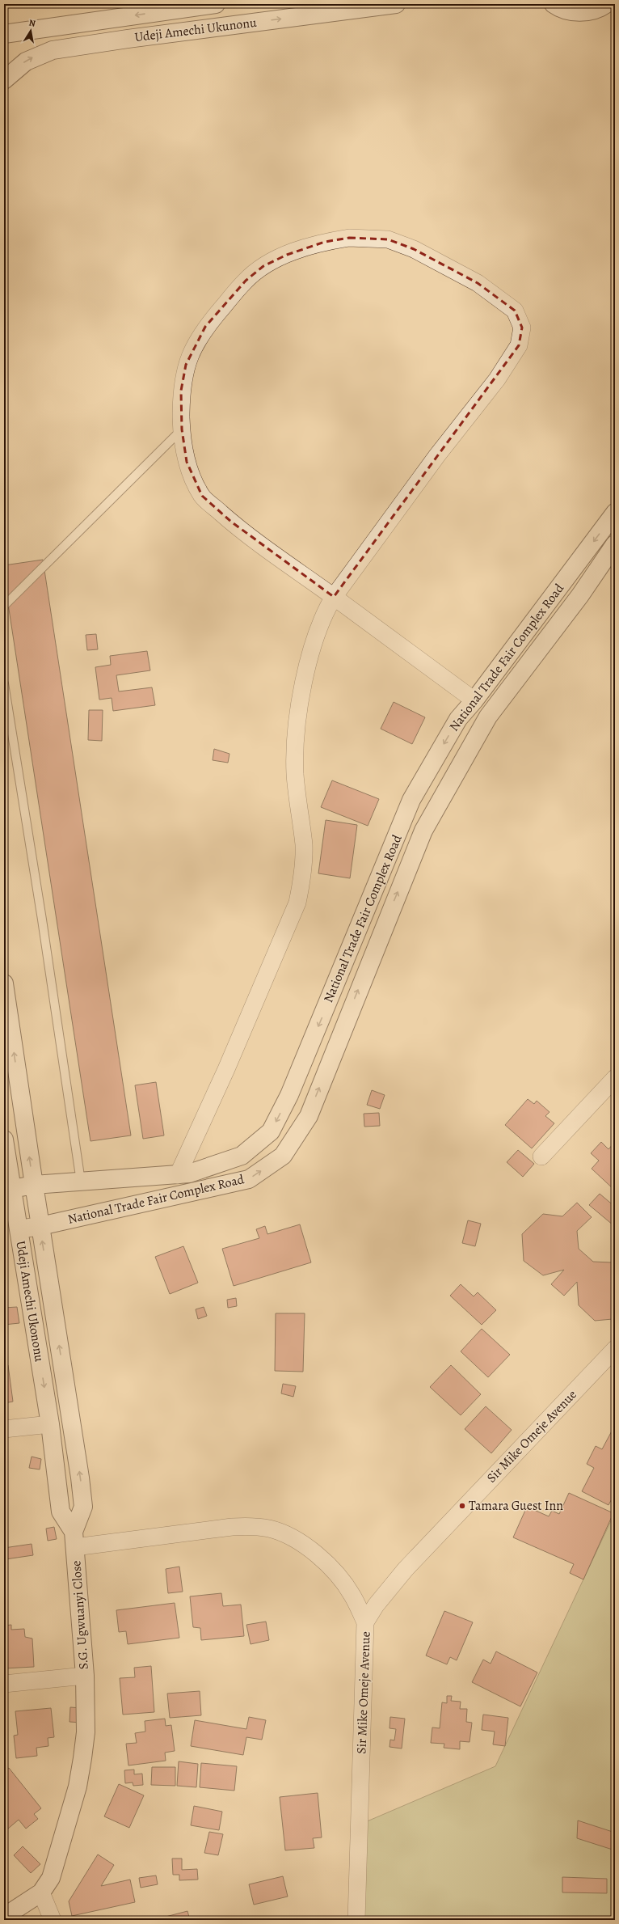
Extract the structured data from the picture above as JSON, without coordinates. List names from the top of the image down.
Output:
{
  "streets": {
    "main road": [
      "Udeji Amechi Ukunonu",
      "National Trade Fair Complex Road",
      "Udeji Amechi Ukononu",
      "S.G. Ugwuanyi Close"
    ],
    "street": ["Sir Mike Omeje Avenue"]
  },
  "crossings": [
    ["National Trade Fair Complex Road", "Udeji Amechi Ukononu"],
    ["Udeji Amechi Ukononu", "S.G. Ugwuanyi Close"]
  ],
  "places": ["Tamara Guest Inn"],
  "north": "top"
}
